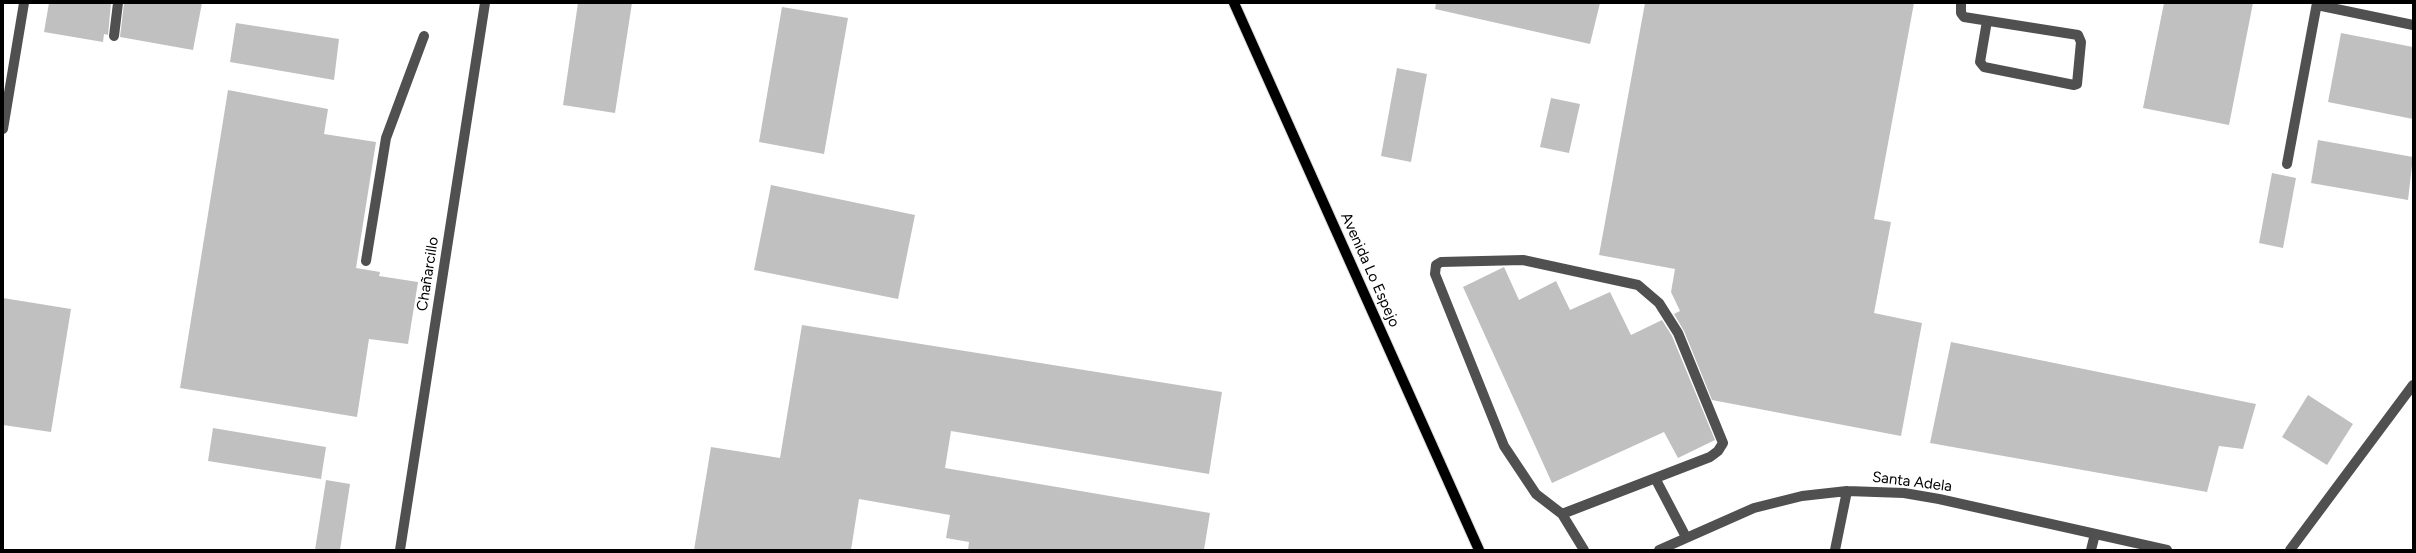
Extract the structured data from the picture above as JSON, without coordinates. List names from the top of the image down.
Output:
{
  "streets": {
    "main road": ["Avenida Lo Espejo"],
    "street": ["Chañarcillo", "Santa Adela"]
  }
}
